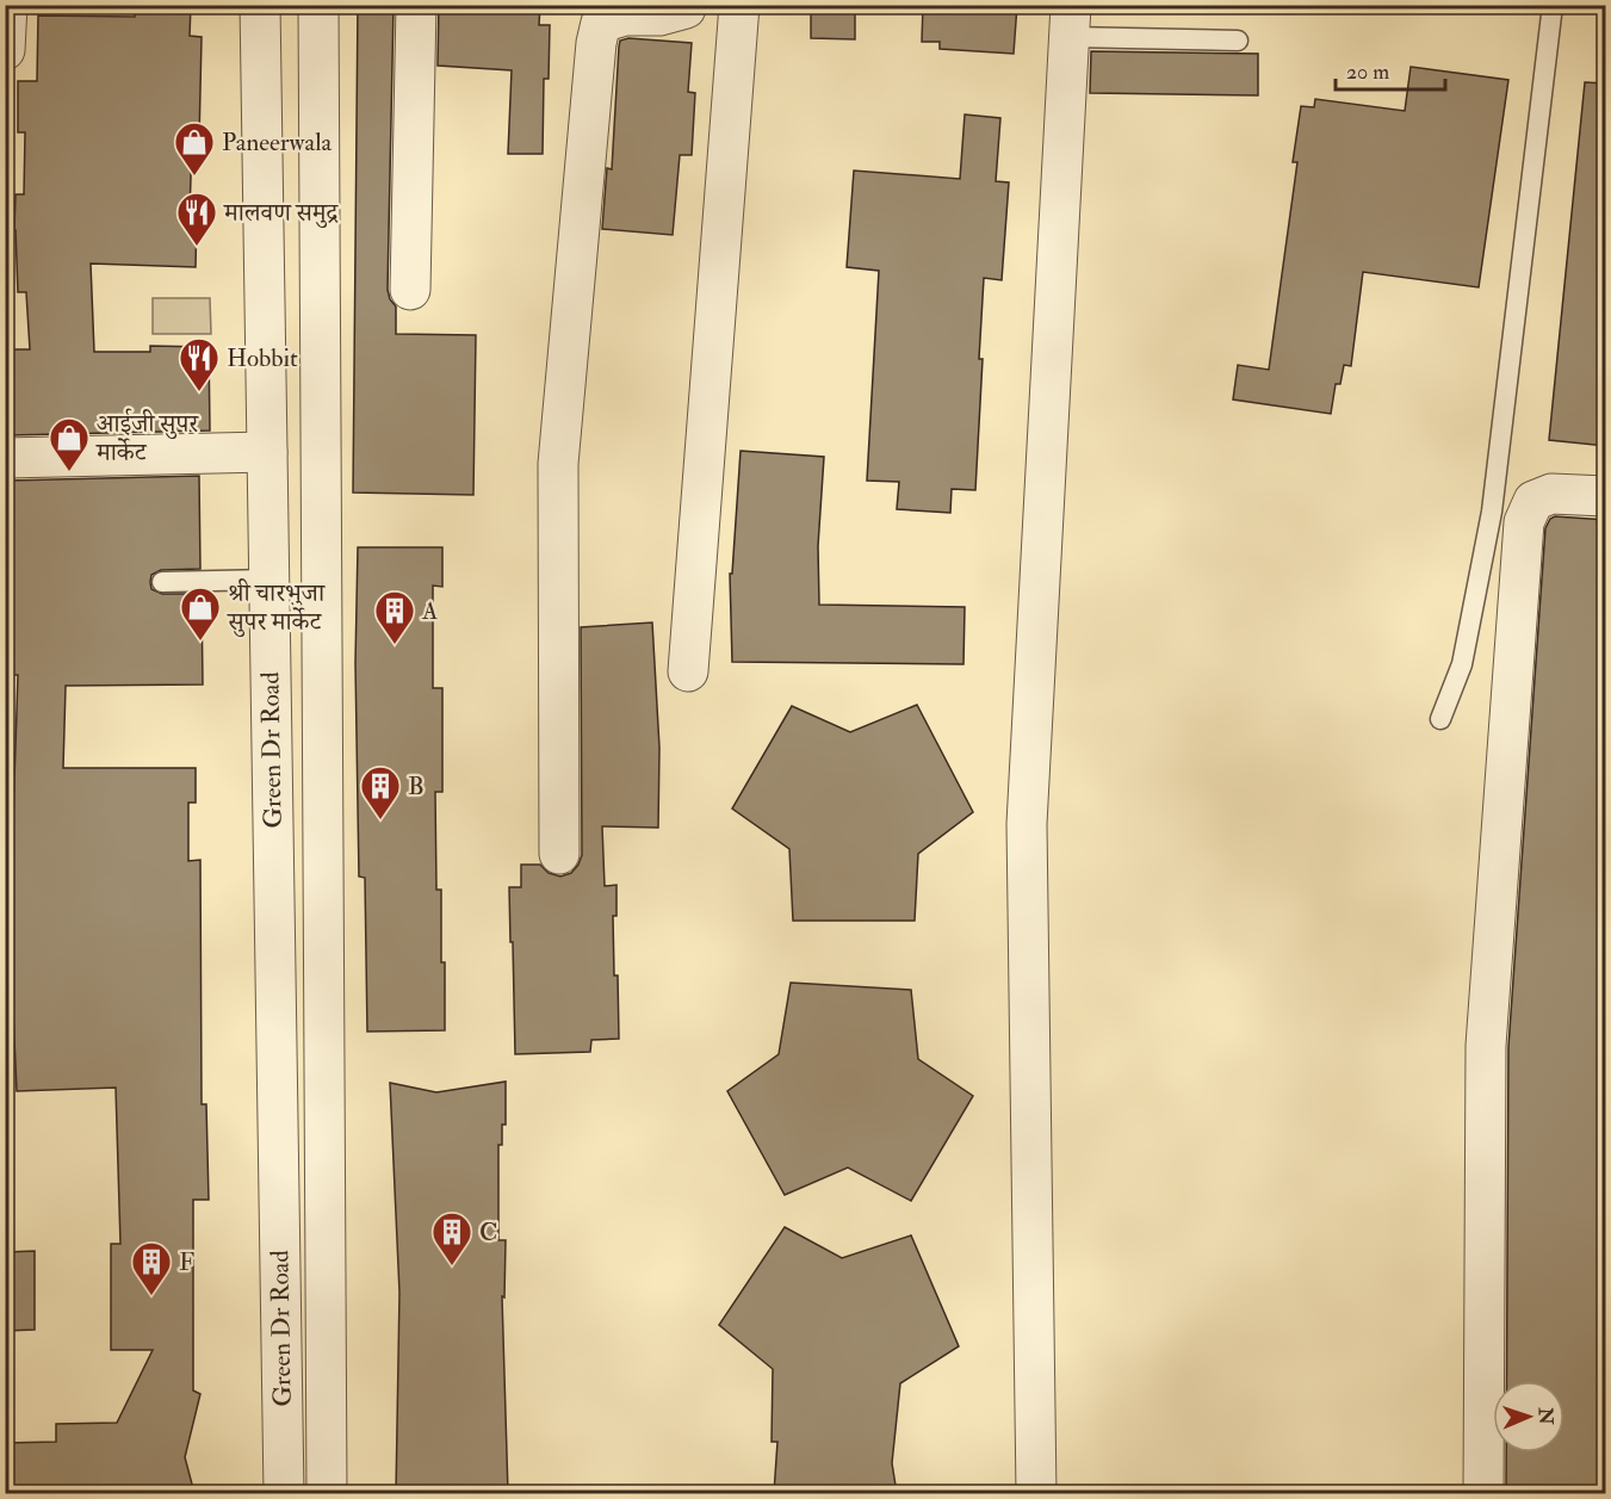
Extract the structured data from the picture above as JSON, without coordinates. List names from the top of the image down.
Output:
{
  "streets": {
    "street": ["Green Dr Road"]
  },
  "places": {
    "shop": ["Paneerwala", "आईजी सुपर मार्केट", "श्री चारभुजा सुपर मार्केट"],
    "restaurant": ["मालवण समुद्र", "Hobbit"],
    "building": [
      "A",
      "B",
      "C",
      "F"
    ]
  },
  "scale_bar": "20 m",
  "north": "right"
}
